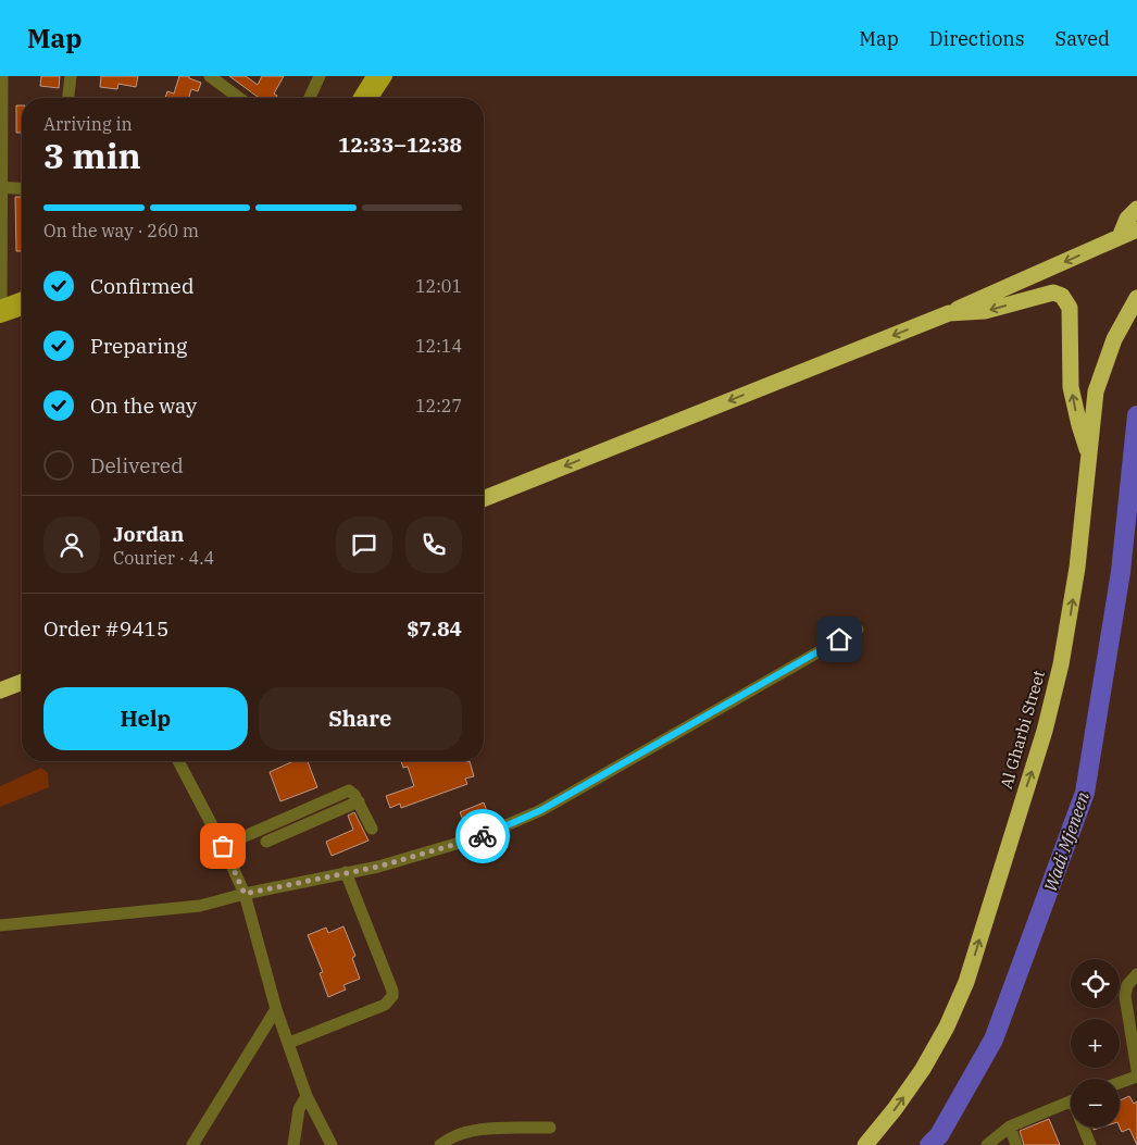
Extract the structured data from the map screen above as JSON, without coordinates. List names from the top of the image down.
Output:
{
  "streets": {
    "highway": ["Al Gharbi Street"]
  },
  "one_way": ["Al Gharbi Street"],
  "water": ["Wadi Mjeneen"],
  "page": {
    "header": "Map",
    "nav": ["Map", "Directions", "Saved"],
    "heading": ["3 min", "Arriving in", "12:33–12:38"],
    "panel": [
      "Jordan",
      "Courier · 4.4",
      "Order #9415",
      "$7.84"
    ],
    "bar": "On the way · 260 m",
    "list": [
      ["Confirmed", "12:01"],
      ["Preparing", "12:14"],
      ["On the way", "12:27"],
      "Delivered"
    ],
    "buttons": ["Help", "Share"],
    "map_buttons": ["+", "−"]
  }
}
